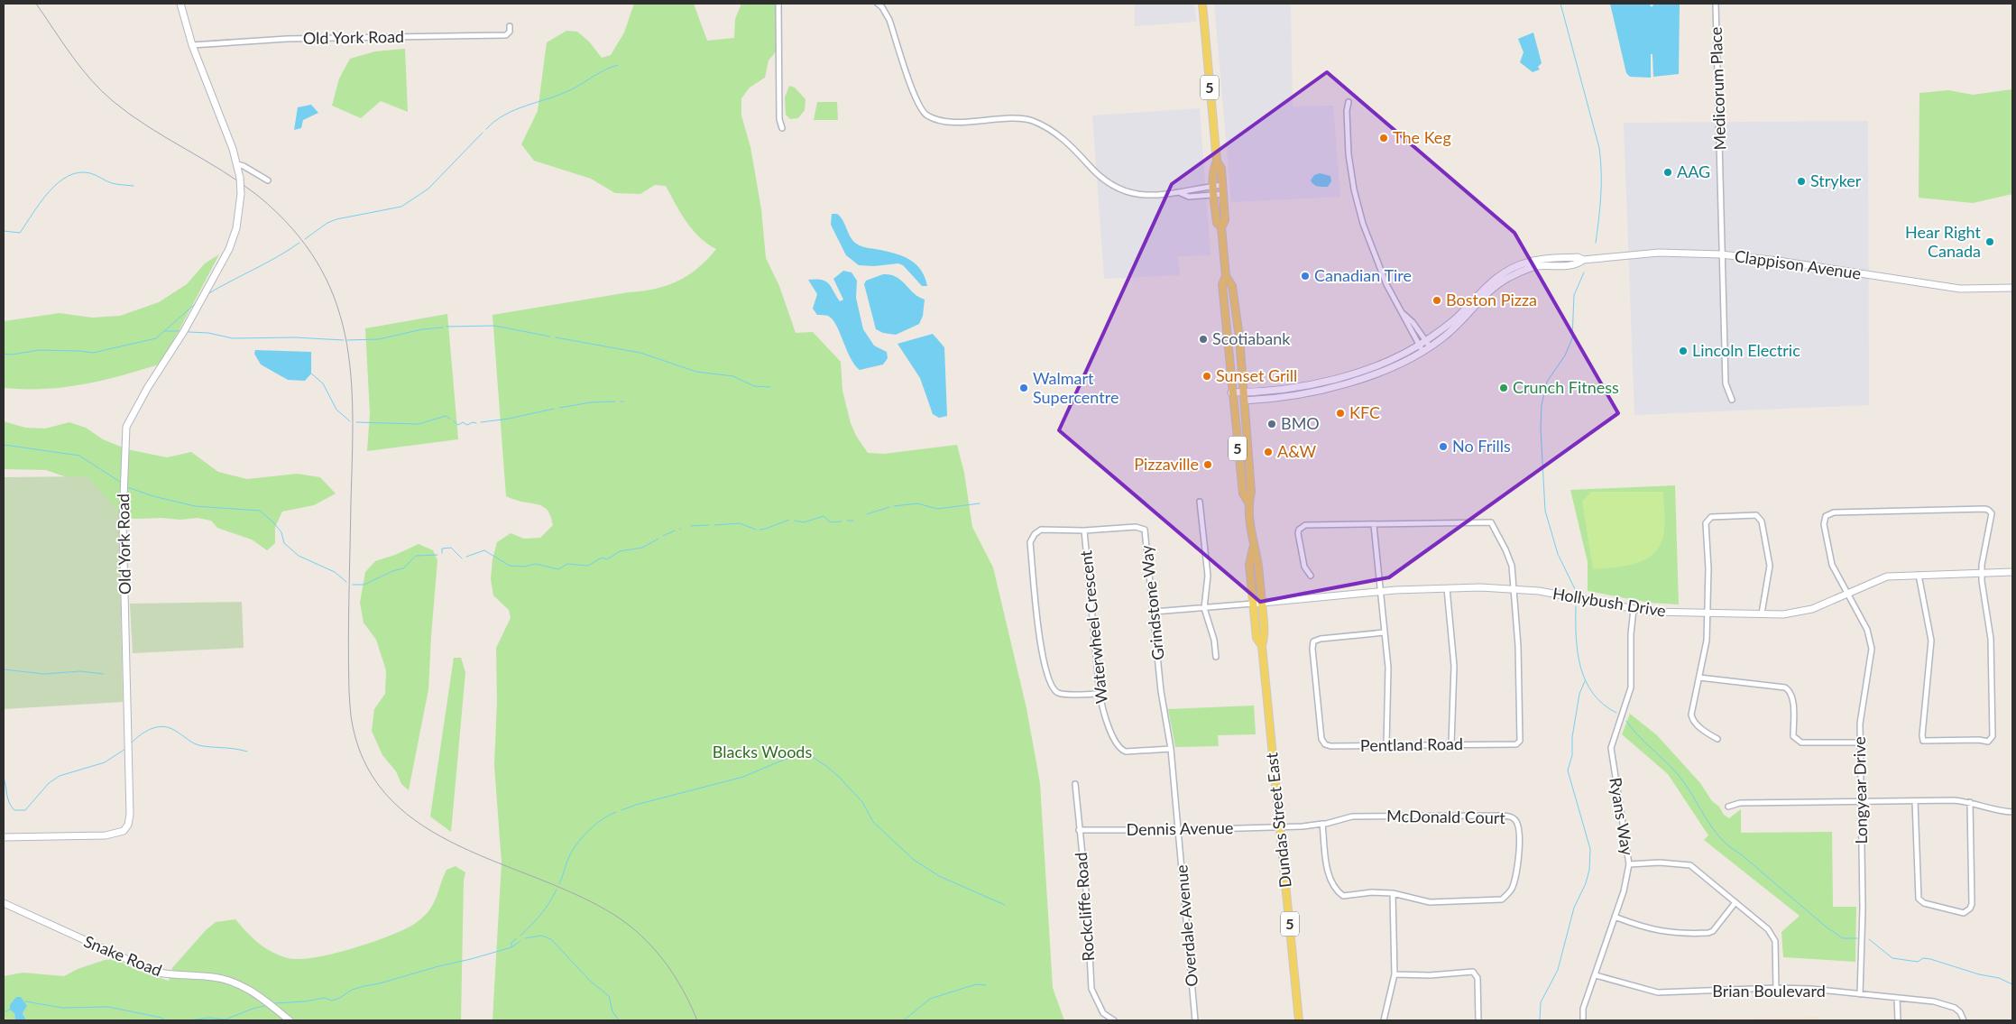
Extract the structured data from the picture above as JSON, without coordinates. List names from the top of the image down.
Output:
{
  "streets": {
    "main road": ["5", "Dundas Street East"],
    "street": [
      "Old York Road",
      "Medicorum Place",
      "Clappison Avenue",
      "Grindstone Way",
      "Hollybush Drive",
      "Waterwheel Crescent",
      "Pentland Road",
      "Longyear Drive",
      "Ryans Way",
      "McDonald Court",
      "Dennis Avenue",
      "Rockcliffe Road",
      "Overdale Avenue",
      "Snake Road",
      "Brian Boulevard"
    ]
  },
  "crossings": [
    ["Medicorum Place", "Clappison Avenue"],
    ["Clappison Avenue", "Dundas Street East"],
    ["Grindstone Way", "Waterwheel Crescent"],
    ["Grindstone Way", "Dennis Avenue"],
    ["Grindstone Way", "Overdale Avenue"],
    ["Hollybush Drive", "Pentland Road"],
    ["Hollybush Drive", "Longyear Drive"],
    ["Hollybush Drive", "Ryans Way"],
    ["Hollybush Drive", "Dundas Street East"],
    ["Longyear Drive", "Brian Boulevard"],
    ["Ryans Way", "Brian Boulevard"],
    ["McDonald Court", "Dundas Street East"],
    ["McDonald Court", "Dennis Avenue"],
    ["Dundas Street East", "Dennis Avenue"],
    ["Dennis Avenue", "Rockcliffe Road"],
    ["Dennis Avenue", "Overdale Avenue"]
  ],
  "parks": ["Blacks Woods"],
  "places": [
    "The Keg",
    "AAG",
    "Stryker",
    "Hear Right Canada",
    "Canadian Tire",
    "Boston Pizza",
    "Scotiabank",
    "Lincoln Electric",
    "Sunset Grill",
    "Walmart Supercentre",
    "Crunch Fitness",
    "KFC",
    "BMO",
    "No Frills",
    "A&W",
    "Pizzaville"
  ]
}
